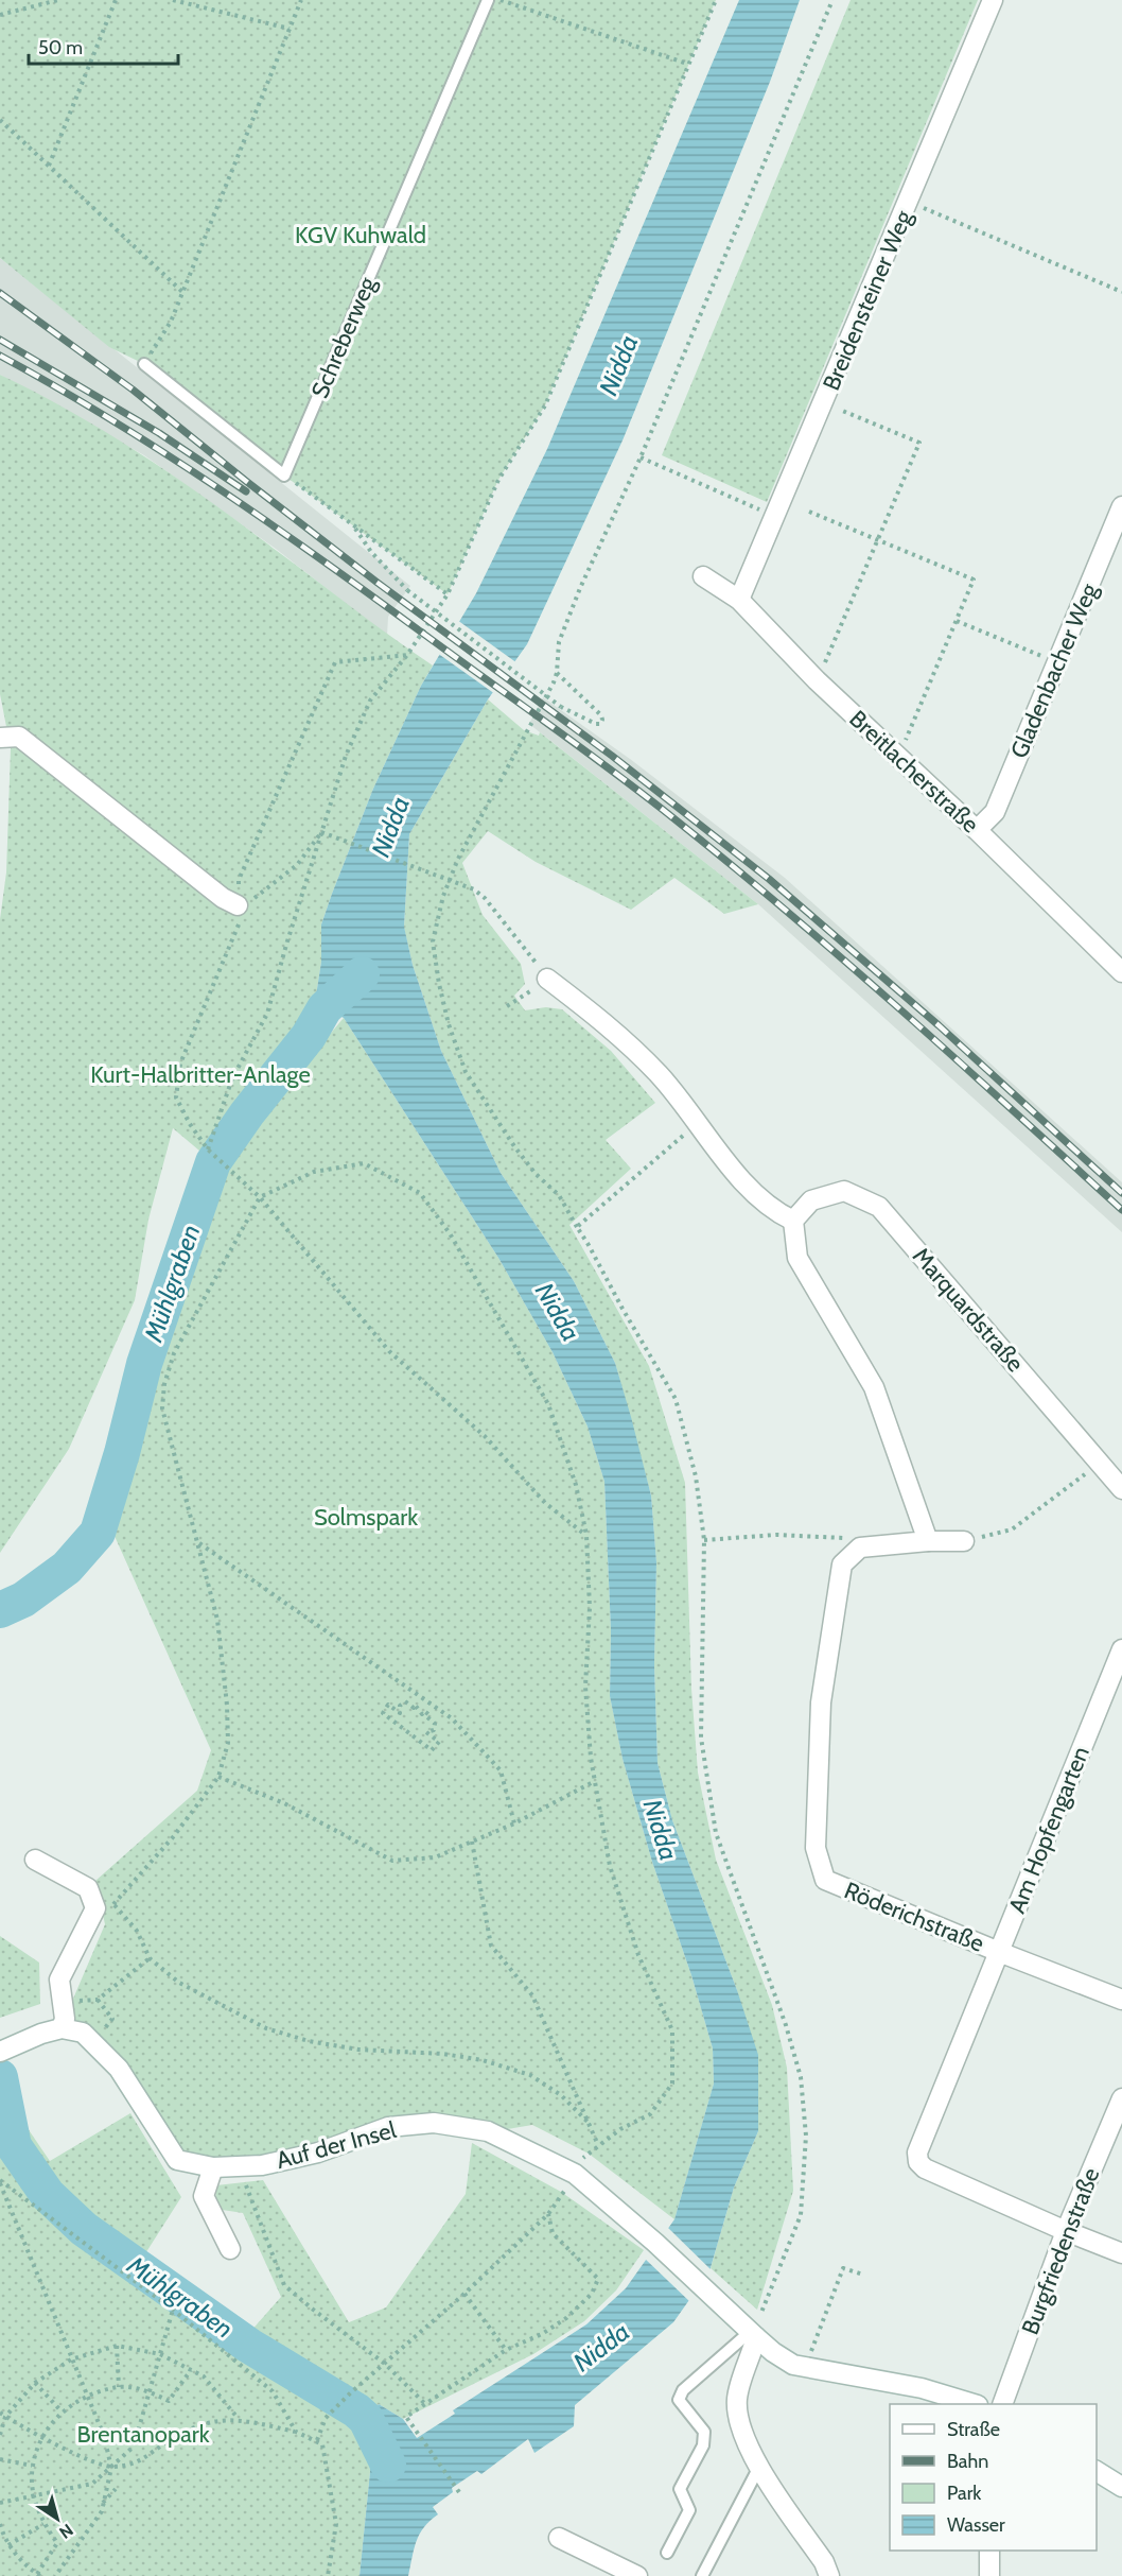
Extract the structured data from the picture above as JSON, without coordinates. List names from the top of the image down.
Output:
{
  "streets": {
    "street": [
      "Breidensteiner Weg",
      "Gladenbacher Weg",
      "Breitlacherstraße",
      "Marquardstraße",
      "Am Hopfengarten",
      "Röderichstraße",
      "Auf der Insel",
      "Burgfriedenstraße"
    ],
    "lane": ["Schreberweg"]
  },
  "crossings": [
    ["Breidensteiner Weg", "Breitlacherstraße"],
    ["Gladenbacher Weg", "Breitlacherstraße"],
    ["Am Hopfengarten", "Röderichstraße"],
    ["Am Hopfengarten", "Burgfriedenstraße"]
  ],
  "water": ["Nidda", "Mühlgraben"],
  "parks": [
    "KGV Kuhwald",
    "Kurt-Halbritter-Anlage",
    "Solmspark",
    "Brentanopark"
  ],
  "legend": [
    "Straße",
    "Bahn",
    "Park",
    "Wasser"
  ],
  "scale_bar": "50 m",
  "north": "bottom right"
}
